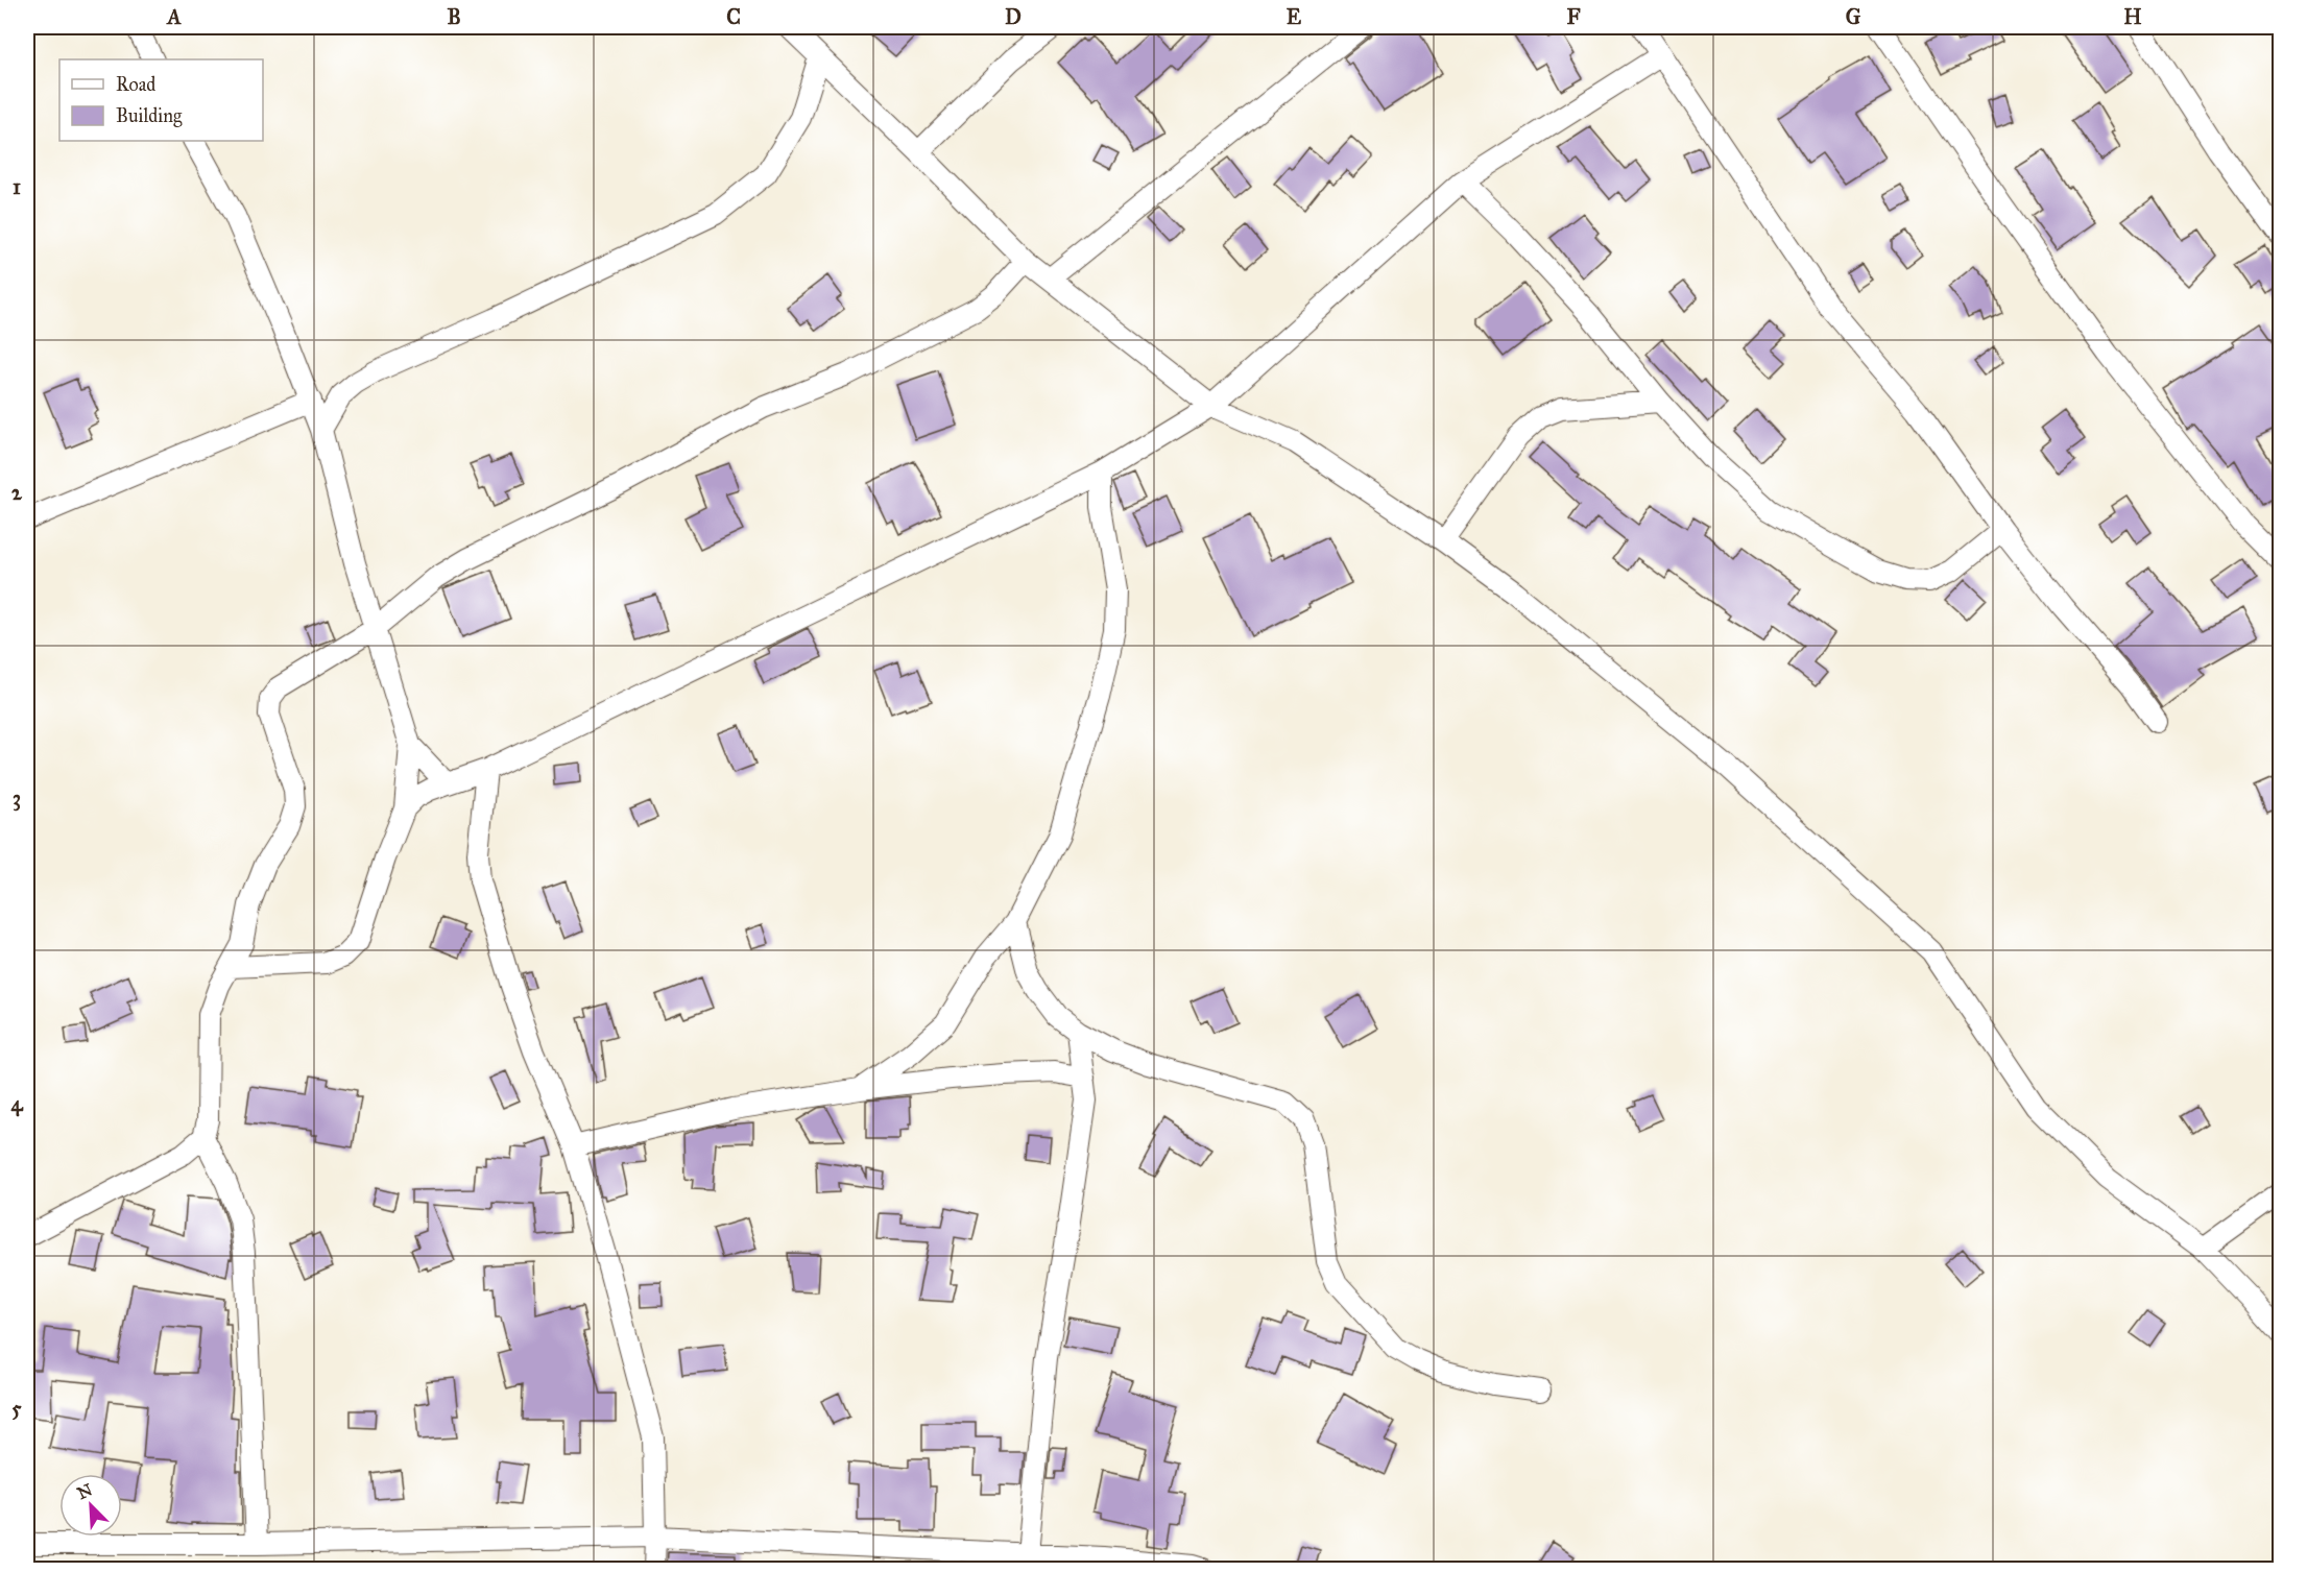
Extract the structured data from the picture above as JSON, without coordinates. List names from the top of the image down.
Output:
{
  "legend": ["Road", "Building"],
  "north": "top left",
  "grid": {
    "columns": [
      "A",
      "B",
      "C",
      "D",
      "E",
      "F",
      "G",
      "H"
    ],
    "rows": [
      "1",
      "2",
      "3",
      "4",
      "5"
    ]
  }
}
